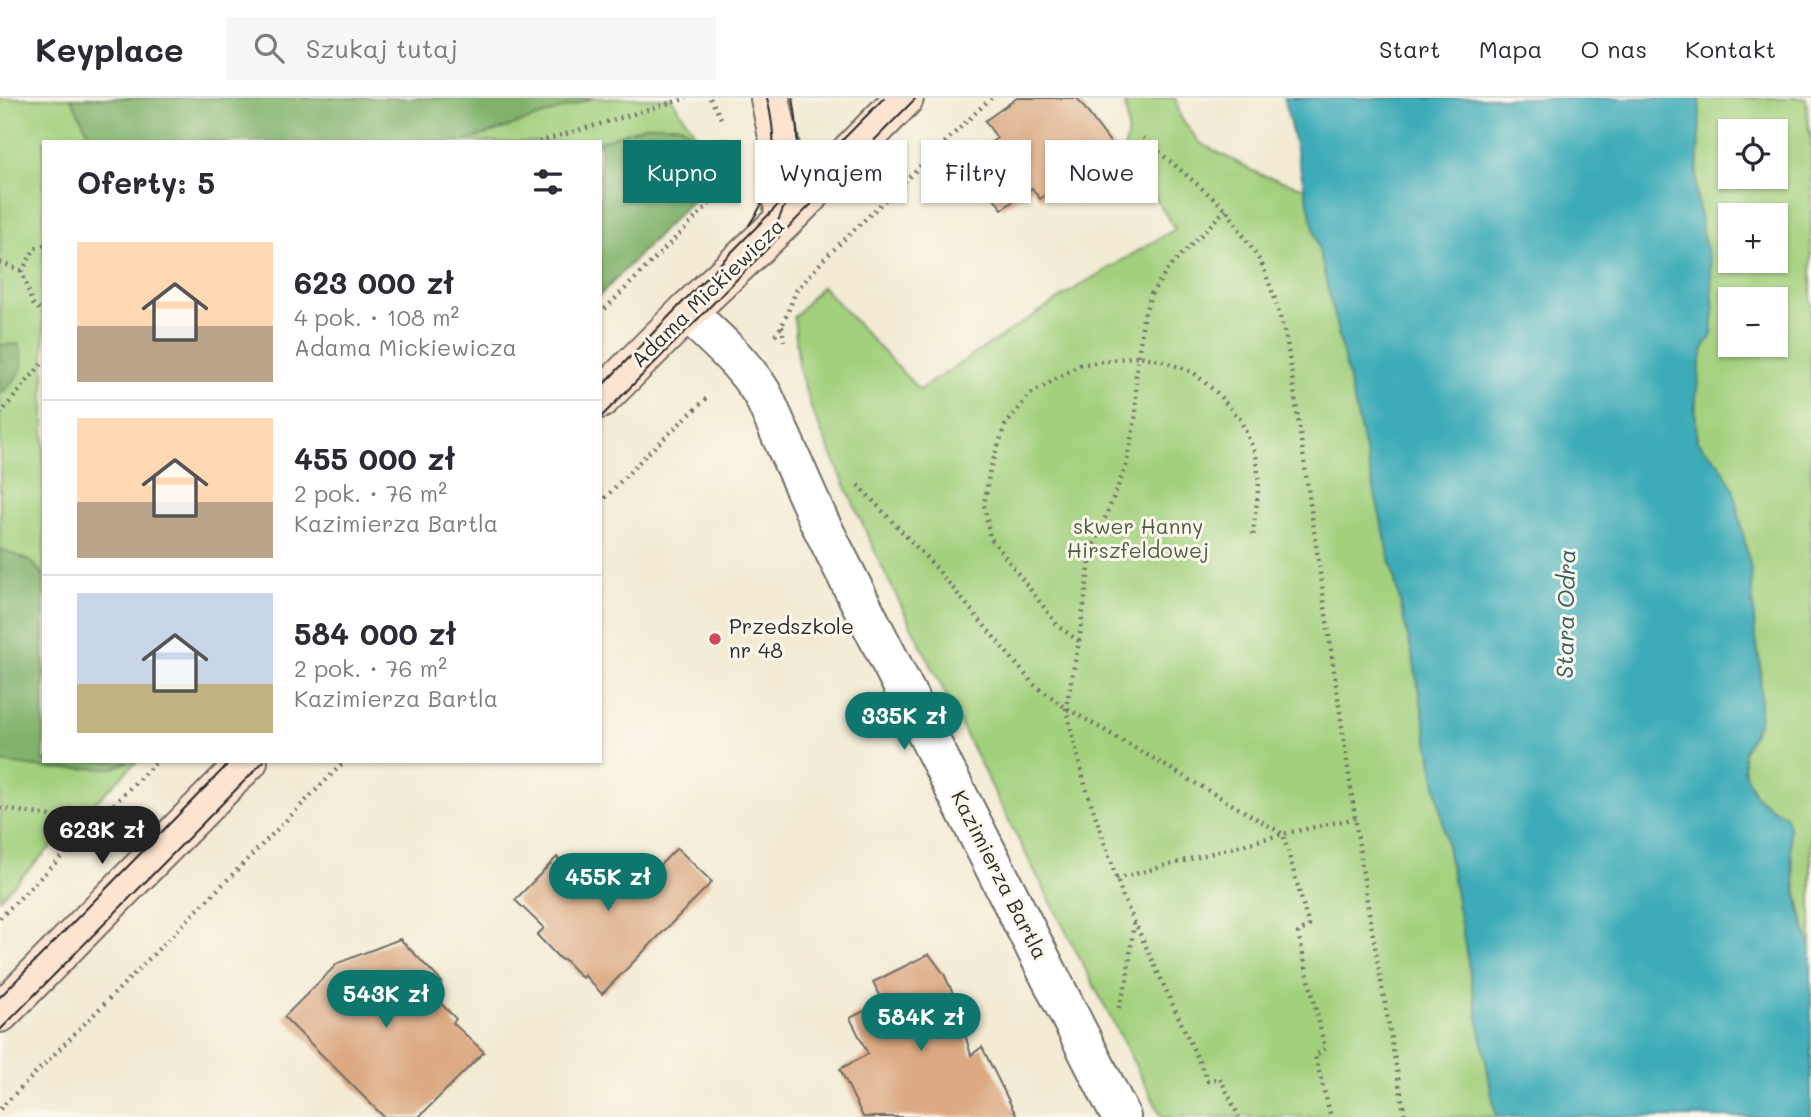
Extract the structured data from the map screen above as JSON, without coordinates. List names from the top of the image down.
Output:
{
  "streets": {
    "main road": ["Adama Mickiewicza"],
    "street": ["Kazimierza Bartla"]
  },
  "crossings": [
    ["Adama Mickiewicza", "Kazimierza Bartla"]
  ],
  "water": ["Stara Odra"],
  "parks": ["skwer Hanny Hirszfeldowej"],
  "places": ["Przedszkole nr 48"],
  "page": {
    "header": "Keyplace",
    "search": "Szukaj tutaj",
    "nav": [
      "Start",
      "Mapa",
      "O nas",
      "Kontakt"
    ],
    "map_buttons": ["+", "−"],
    "chip": [
      "Kupno",
      "Wynajem",
      "Filtry",
      "Nowe"
    ],
    "heading": "Oferty: 5",
    "list": [
      {
        "name": "623 000 zł",
        "note": "4 pok. · 108 m² · Adama Mickiewicza"
      },
      {
        "name": "455 000 zł",
        "note": "2 pok. · 76 m² · Kazimierza Bartla"
      },
      {
        "name": "584 000 zł",
        "note": "2 pok. · 76 m² · Kazimierza Bartla"
      }
    ],
    "price": [
      "335K zł",
      "623K zł",
      "455K zł",
      "543K zł",
      "584K zł"
    ]
  }
}
